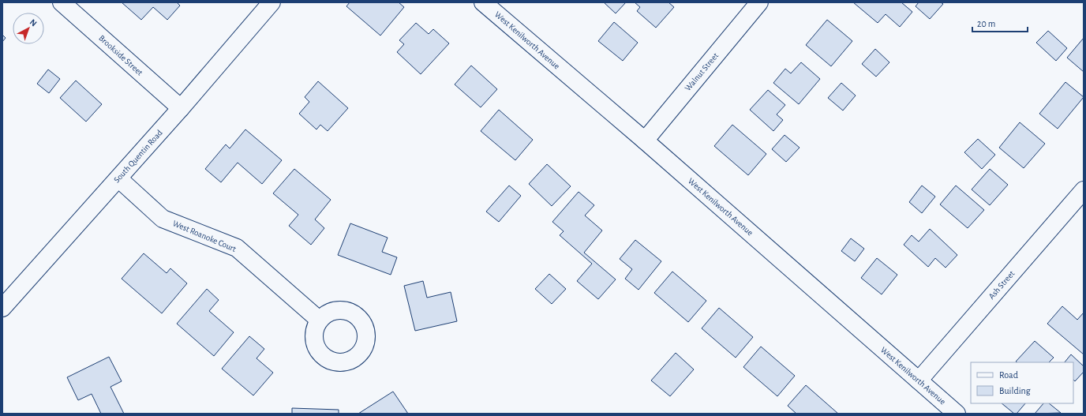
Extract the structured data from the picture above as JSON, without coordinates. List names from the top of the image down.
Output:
{
  "streets": {
    "street": [
      "West Kenilworth Avenue",
      "Brookside Street",
      "Walnut Street",
      "South Quentin Road",
      "West Roanoke Court",
      "Ash Street"
    ]
  },
  "crossings": [
    ["West Kenilworth Avenue", "Walnut Street"],
    ["West Kenilworth Avenue", "Ash Street"],
    ["Brookside Street", "South Quentin Road"],
    ["South Quentin Road", "West Roanoke Court"]
  ],
  "legend": ["Road", "Building"],
  "scale_bar": "20 m",
  "north": "top right"
}
